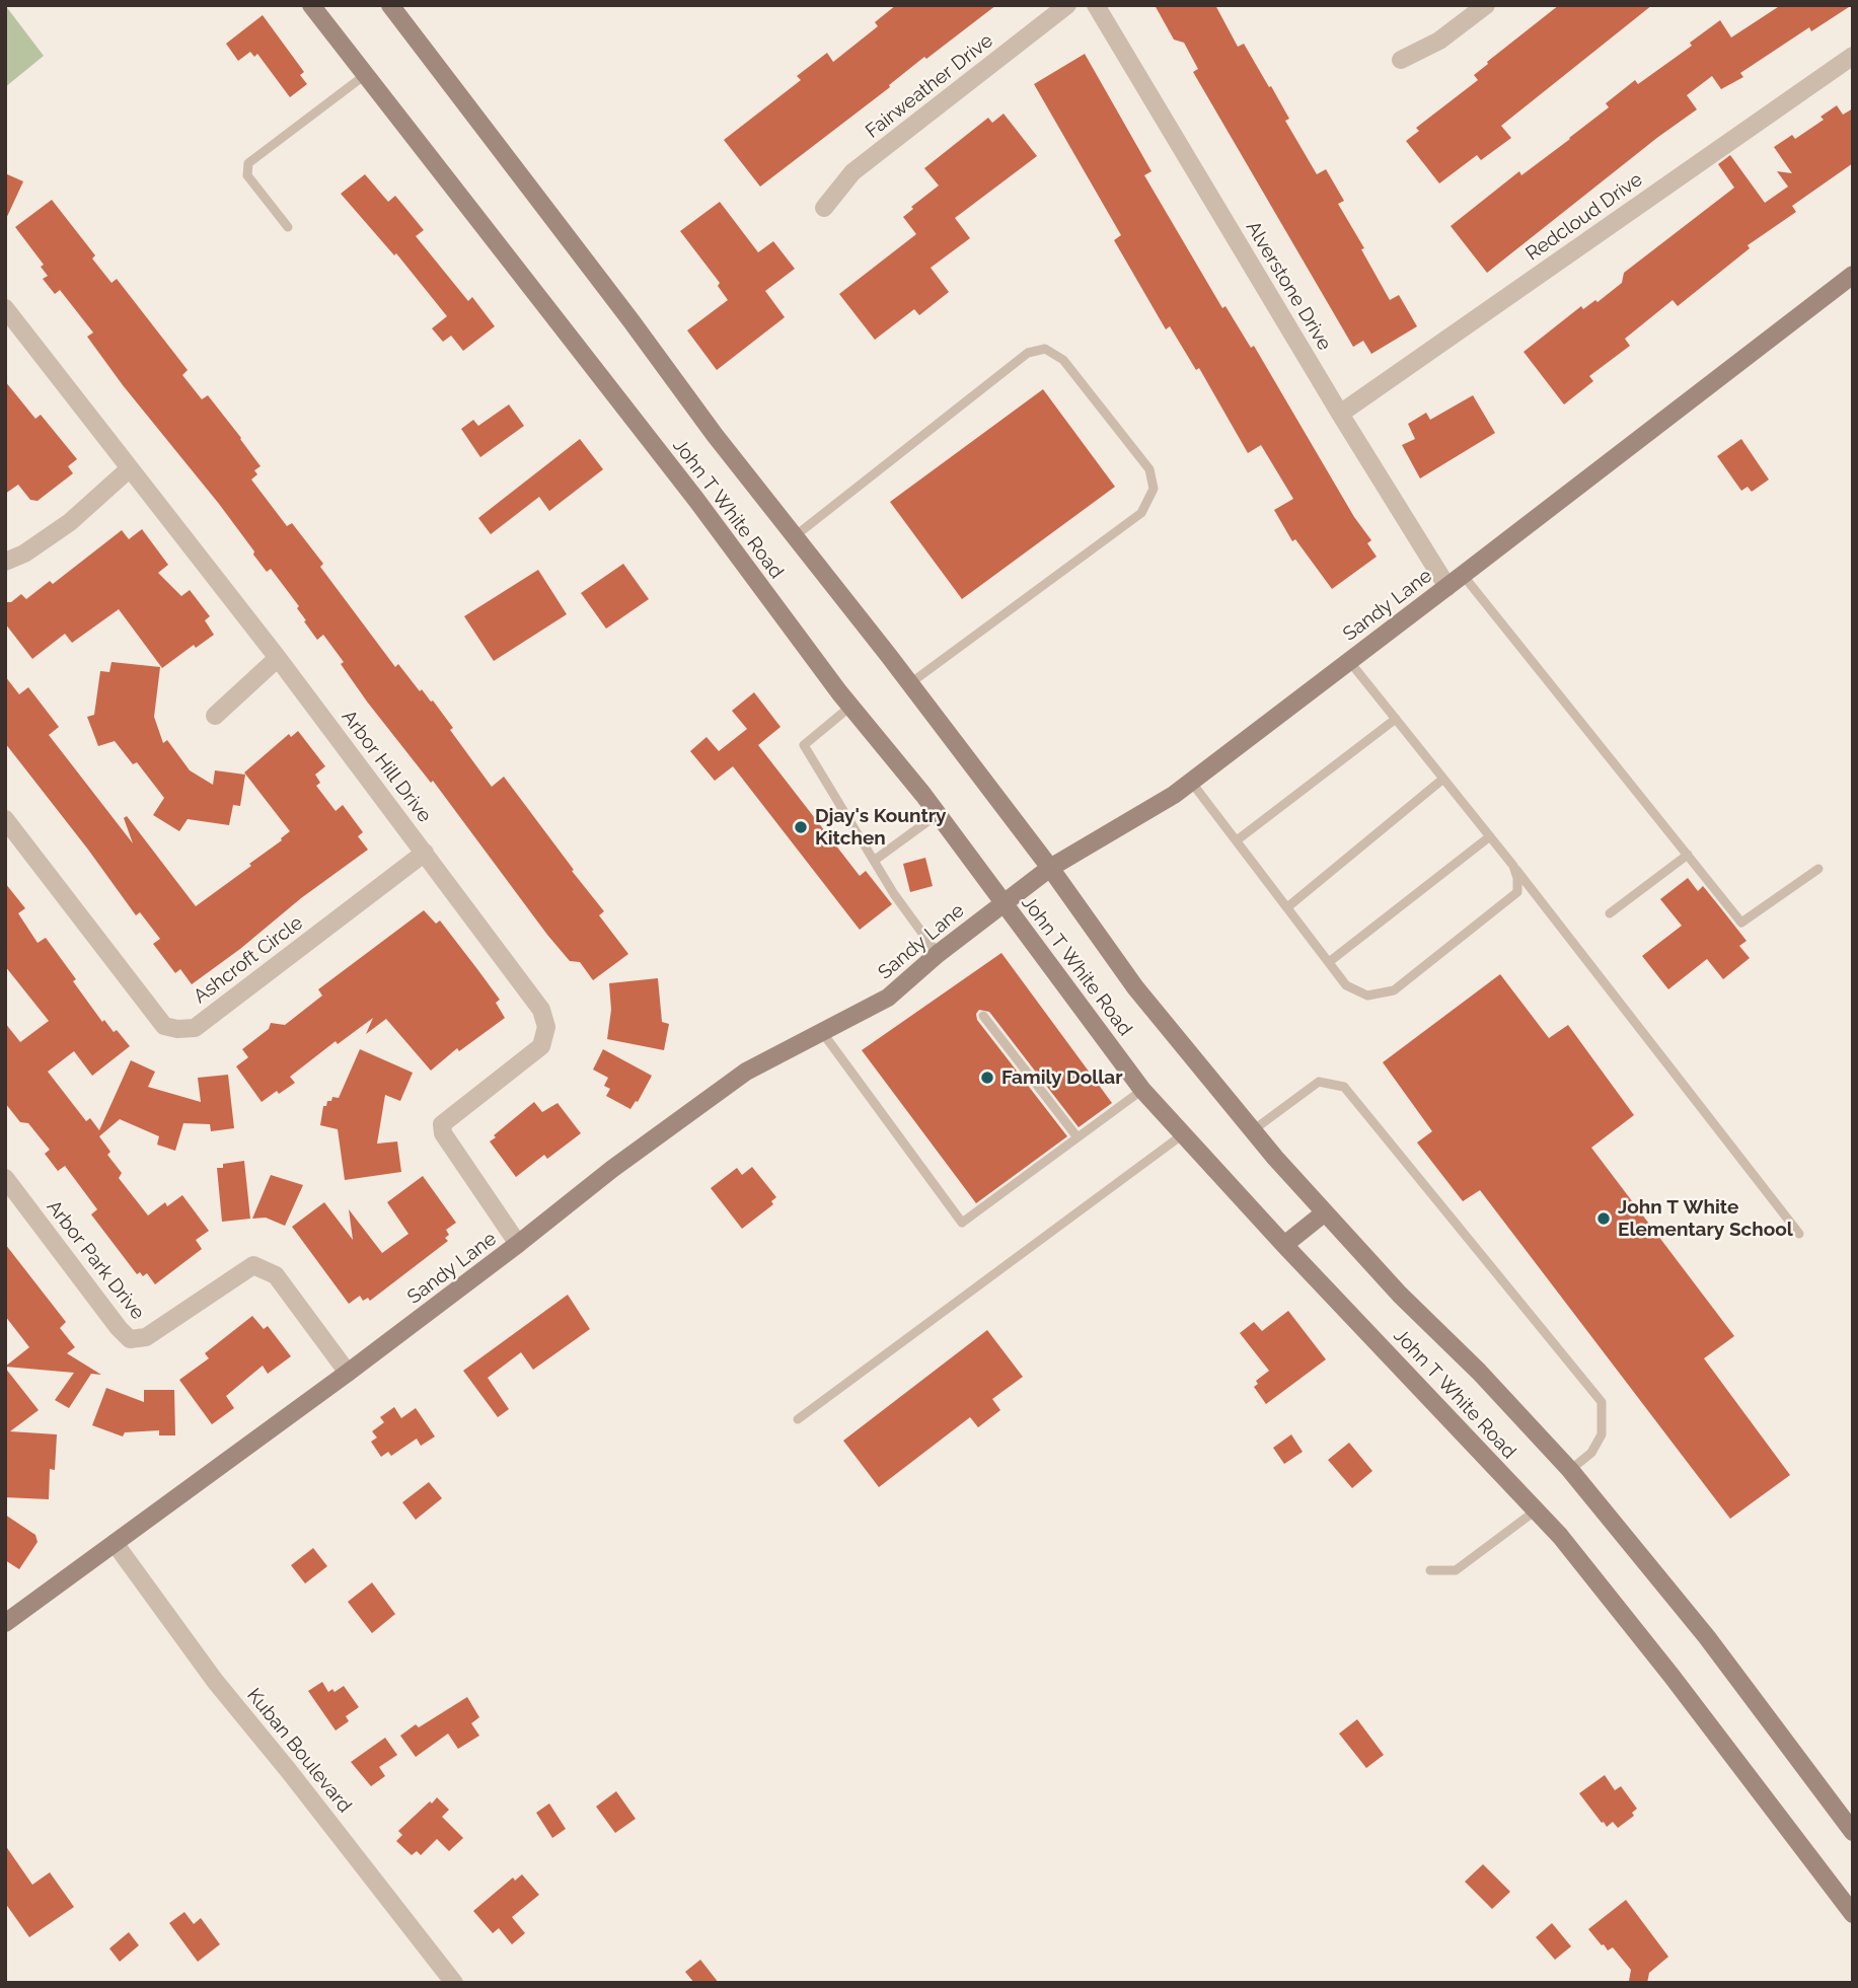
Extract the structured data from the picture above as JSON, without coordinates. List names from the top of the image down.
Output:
{
  "streets": {
    "main road": ["John T White Road", "Sandy Lane"],
    "street": [
      "Fairweather Drive",
      "Redcloud Drive",
      "Alverstone Drive",
      "Arbor Hill Drive",
      "Ashcroft Circle",
      "Arbor Park Drive",
      "Kuban Boulevard"
    ]
  },
  "crossings": [
    ["Redcloud Drive", "Alverstone Drive"],
    ["Alverstone Drive", "Sandy Lane"],
    ["John T White Road", "Sandy Lane"],
    ["Sandy Lane", "Arbor Hill Drive"],
    ["Sandy Lane", "Arbor Park Drive"],
    ["Sandy Lane", "Kuban Boulevard"],
    ["Arbor Hill Drive", "Ashcroft Circle"]
  ],
  "places": ["Djay's Kountry Kitchen", "Family Dollar", "John T White Elementary School"]
}
